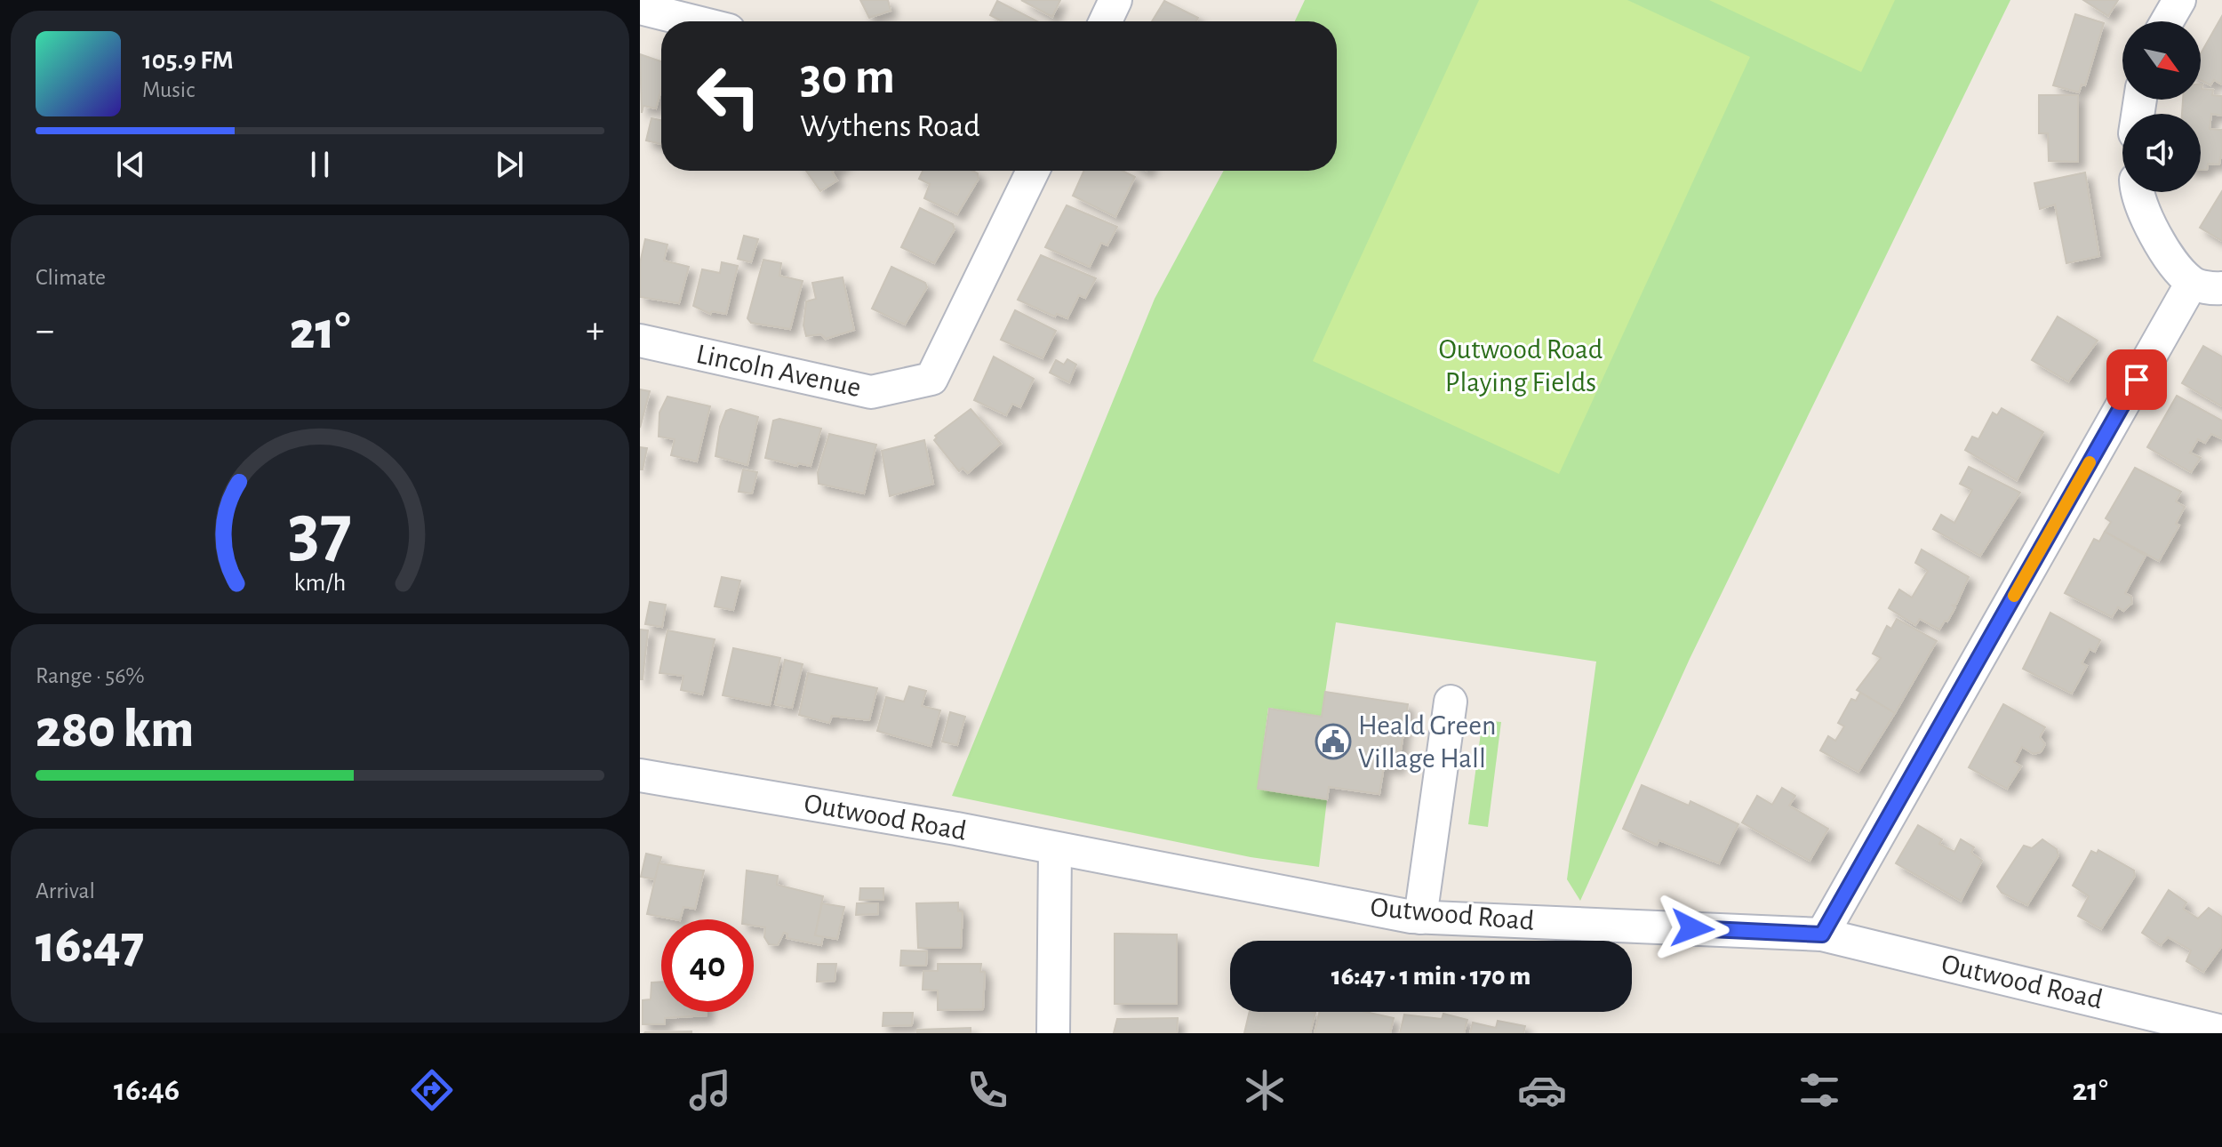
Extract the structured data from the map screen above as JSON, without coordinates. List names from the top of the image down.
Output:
{
  "streets": {
    "street": ["Lincoln Avenue", "Outwood Road"]
  },
  "parks": ["Outwood Road Playing Fields"],
  "places": {
    "public building": ["Heald Green Village Hall"]
  },
  "north": "bottom right",
  "page": {
    "turn": ["30 m", "Wythens Road"],
    "song": ["105.9 FM", "Music"],
    "tile": [
      "Climate",
      ["Range · 56%", "280 km"],
      ["Arrival", "16:47"]
    ],
    "heat": ["−", "21°", "+"],
    "limit": "40",
    "trip": "16:47 · 1 min · 170 m",
    "tabs": ["16:46", "21°"],
    "gauge": ["37", "km/h"]
  }
}
